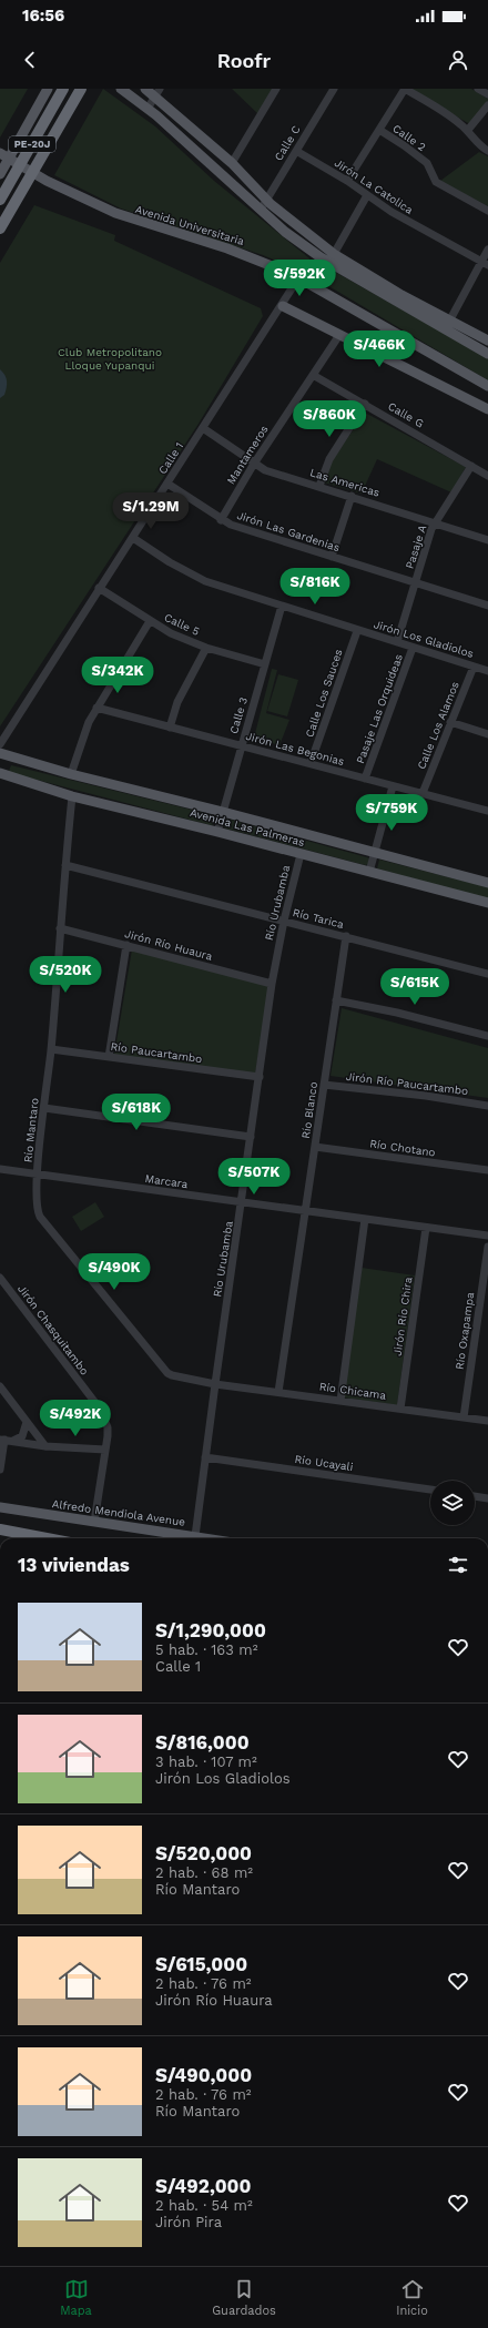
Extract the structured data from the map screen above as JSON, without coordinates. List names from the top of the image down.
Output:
{
  "streets": {
    "highway": ["PE-20J"],
    "main road": ["Avenida Universitaria", "Avenida Las Palmeras", "Alfredo Mendiola Avenue"],
    "street": [
      "Calle 2",
      "Calle C",
      "Jirón La Catolica",
      "Calle G",
      "Mantameros",
      "Calle 1",
      "Las Americas",
      "Jirón Las Gardenias",
      "Pasaje A",
      "Calle 5",
      "Jirón Los Gladiolos",
      "Calle Los Sauces",
      "Pasaje Las Orquideas",
      "Calle 3",
      "Calle Los Alamos",
      "Jirón Las Begonias",
      "Río Urubamba",
      "Río Tarica",
      "Jirón Río Huaura",
      "Río Paucartambo",
      "Jirón Río Paucartambo",
      "Río Blanco",
      "Río Mantaro",
      "Río Chotano",
      "Marcara",
      "Jirón Río Chira",
      "Jirón Chasquitambo",
      "Río Oxapampa",
      "Río Chicama",
      "Río Ucayali"
    ]
  },
  "crossings": [
    ["Calle C", "Jirón La Catolica"],
    ["PE-20J", "Avenida Universitaria"],
    ["Avenida Universitaria", "Calle 1"],
    ["Calle G", "Mantameros"],
    ["Calle G", "Pasaje A"],
    ["Mantameros", "Las Americas"],
    ["Mantameros", "Jirón Las Gardenias"],
    ["Calle 1", "Las Americas"],
    ["Calle 1", "Jirón Las Gardenias"],
    ["Calle 1", "Calle 5"],
    ["Calle 1", "Jirón Los Gladiolos"],
    ["Las Americas", "Pasaje A"],
    ["Jirón Las Gardenias", "Pasaje A"],
    ["Pasaje A", "Jirón Los Gladiolos"],
    ["Calle 5", "Calle 3"],
    ["Jirón Los Gladiolos", "Calle Los Sauces"],
    ["Jirón Los Gladiolos", "Pasaje Las Orquideas"],
    ["Jirón Los Gladiolos", "Calle 3"],
    ["Jirón Los Gladiolos", "Calle Los Alamos"],
    ["Calle Los Sauces", "Jirón Las Begonias"],
    ["Pasaje Las Orquideas", "Jirón Las Begonias"],
    ["Calle 3", "Jirón Las Begonias"],
    ["Calle 3", "Avenida Las Palmeras"],
    ["Calle Los Alamos", "Jirón Las Begonias"],
    ["Avenida Las Palmeras", "Río Urubamba"],
    ["Avenida Las Palmeras", "Río Mantaro"],
    ["Río Urubamba", "Río Tarica"],
    ["Río Urubamba", "Jirón Río Huaura"],
    ["Río Urubamba", "Río Paucartambo"],
    ["Río Urubamba", "Río Mantaro"],
    ["Río Urubamba", "Marcara"],
    ["Río Urubamba", "Río Chicama"],
    ["Río Urubamba", "Río Ucayali"],
    ["Río Urubamba", "Alfredo Mendiola Avenue"],
    ["Río Tarica", "Río Blanco"],
    ["Río Tarica", "Río Mantaro"],
    ["Jirón Río Huaura", "Río Mantaro"],
    ["Río Paucartambo", "Río Mantaro"],
    ["Jirón Río Paucartambo", "Río Blanco"],
    ["Río Blanco", "Río Chotano"],
    ["Río Blanco", "Marcara"],
    ["Río Blanco", "Río Chicama"],
    ["Río Mantaro", "Marcara"],
    ["Río Mantaro", "Río Chicama"],
    ["Marcara", "Jirón Río Chira"],
    ["Jirón Río Chira", "Río Chicama"],
    ["Jirón Chasquitambo", "Alfredo Mendiola Avenue"],
    ["Río Oxapampa", "Río Chicama"]
  ],
  "parks": ["Club Metropolitano Lloque Yupanqui"],
  "page": {
    "status": "16:56",
    "header": "Roofr",
    "price": [
      "S/592K",
      "S/466K",
      "S/860K",
      "S/1.29M",
      "S/816K",
      "S/342K",
      "S/759K",
      "S/520K",
      "S/615K",
      "S/618K",
      "S/507K",
      "S/490K",
      "S/492K"
    ],
    "heading": "13 viviendas",
    "list": [
      {
        "name": "S/1,290,000",
        "note": "5 hab. · 163 m² · Calle 1"
      },
      {
        "name": "S/816,000",
        "note": "3 hab. · 107 m² · Jirón Los Gladiolos"
      },
      {
        "name": "S/520,000",
        "note": "2 hab. · 68 m² · Río Mantaro"
      },
      {
        "name": "S/615,000",
        "note": "2 hab. · 76 m² · Jirón Río Huaura"
      },
      {
        "name": "S/490,000",
        "note": "2 hab. · 76 m² · Río Mantaro"
      },
      {
        "name": "S/492,000",
        "note": "2 hab. · 54 m² · Jirón Pira"
      }
    ],
    "tabs": ["Mapa", "Guardados", "Inicio"]
  }
}
